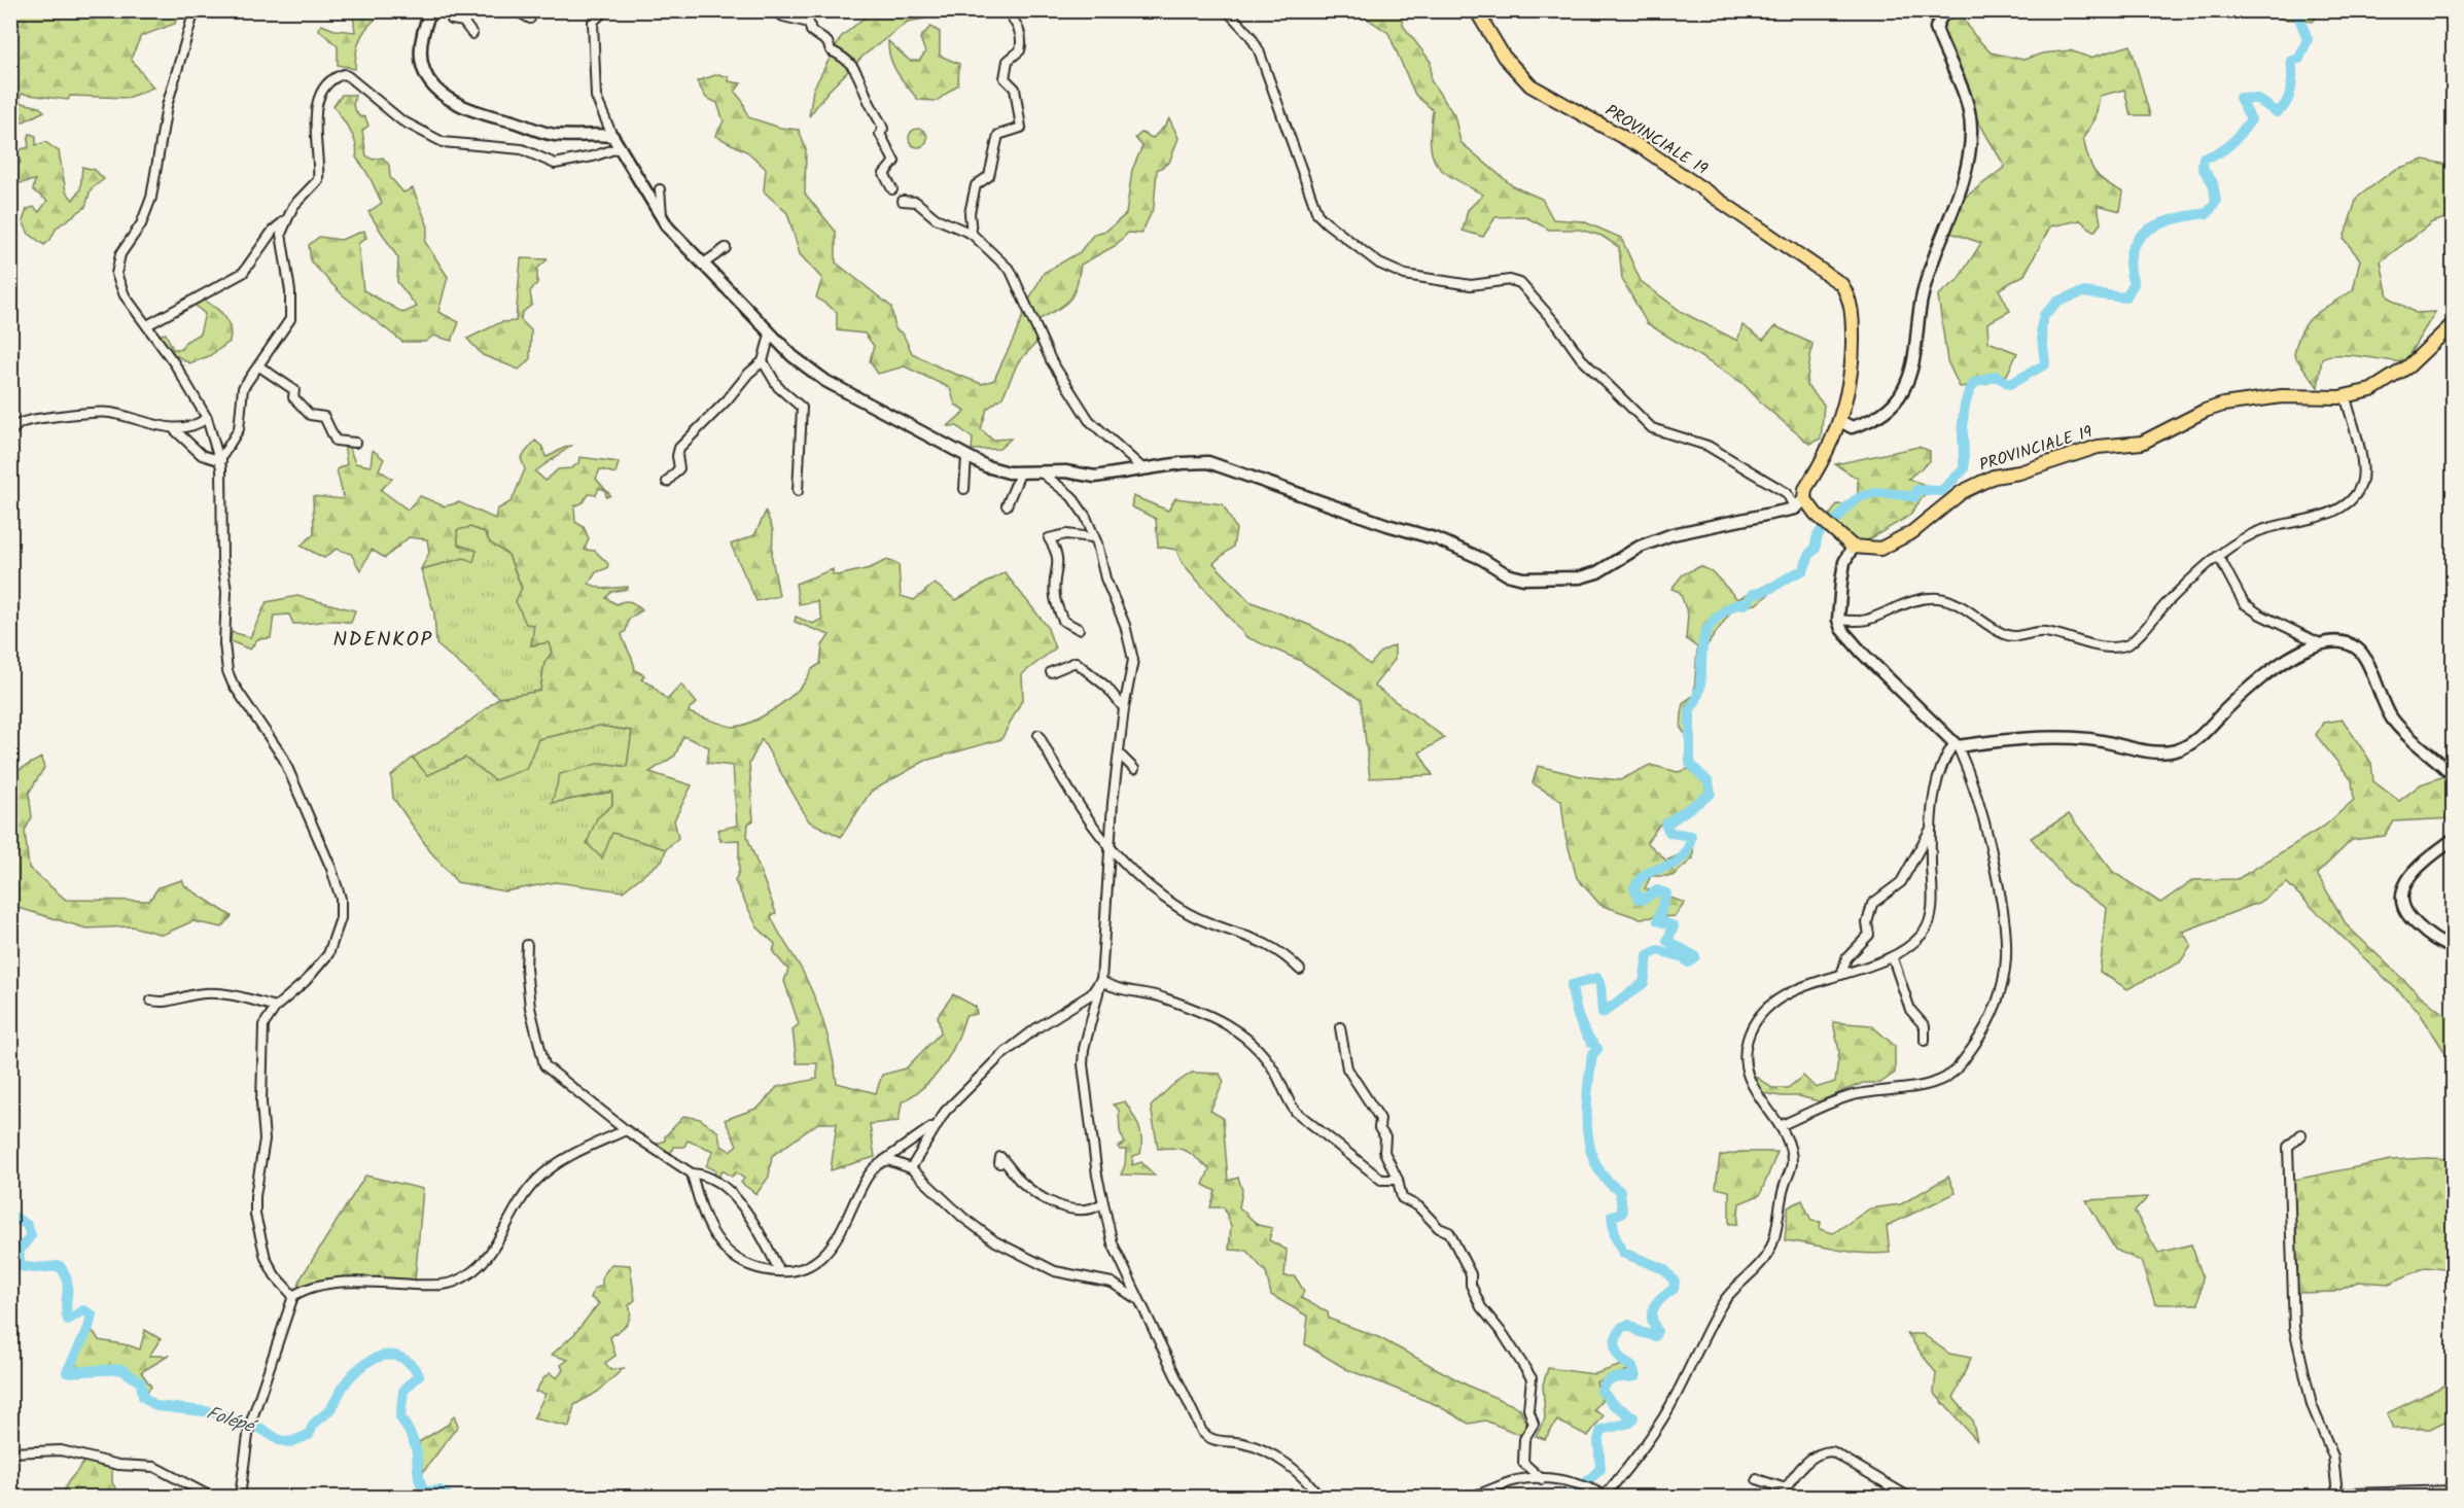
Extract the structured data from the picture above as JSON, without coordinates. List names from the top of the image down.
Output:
{
  "streets": {
    "main road": ["PROVINCIALE 19"]
  },
  "districts": ["NDENKOP"],
  "water": ["Folépé"]
}
